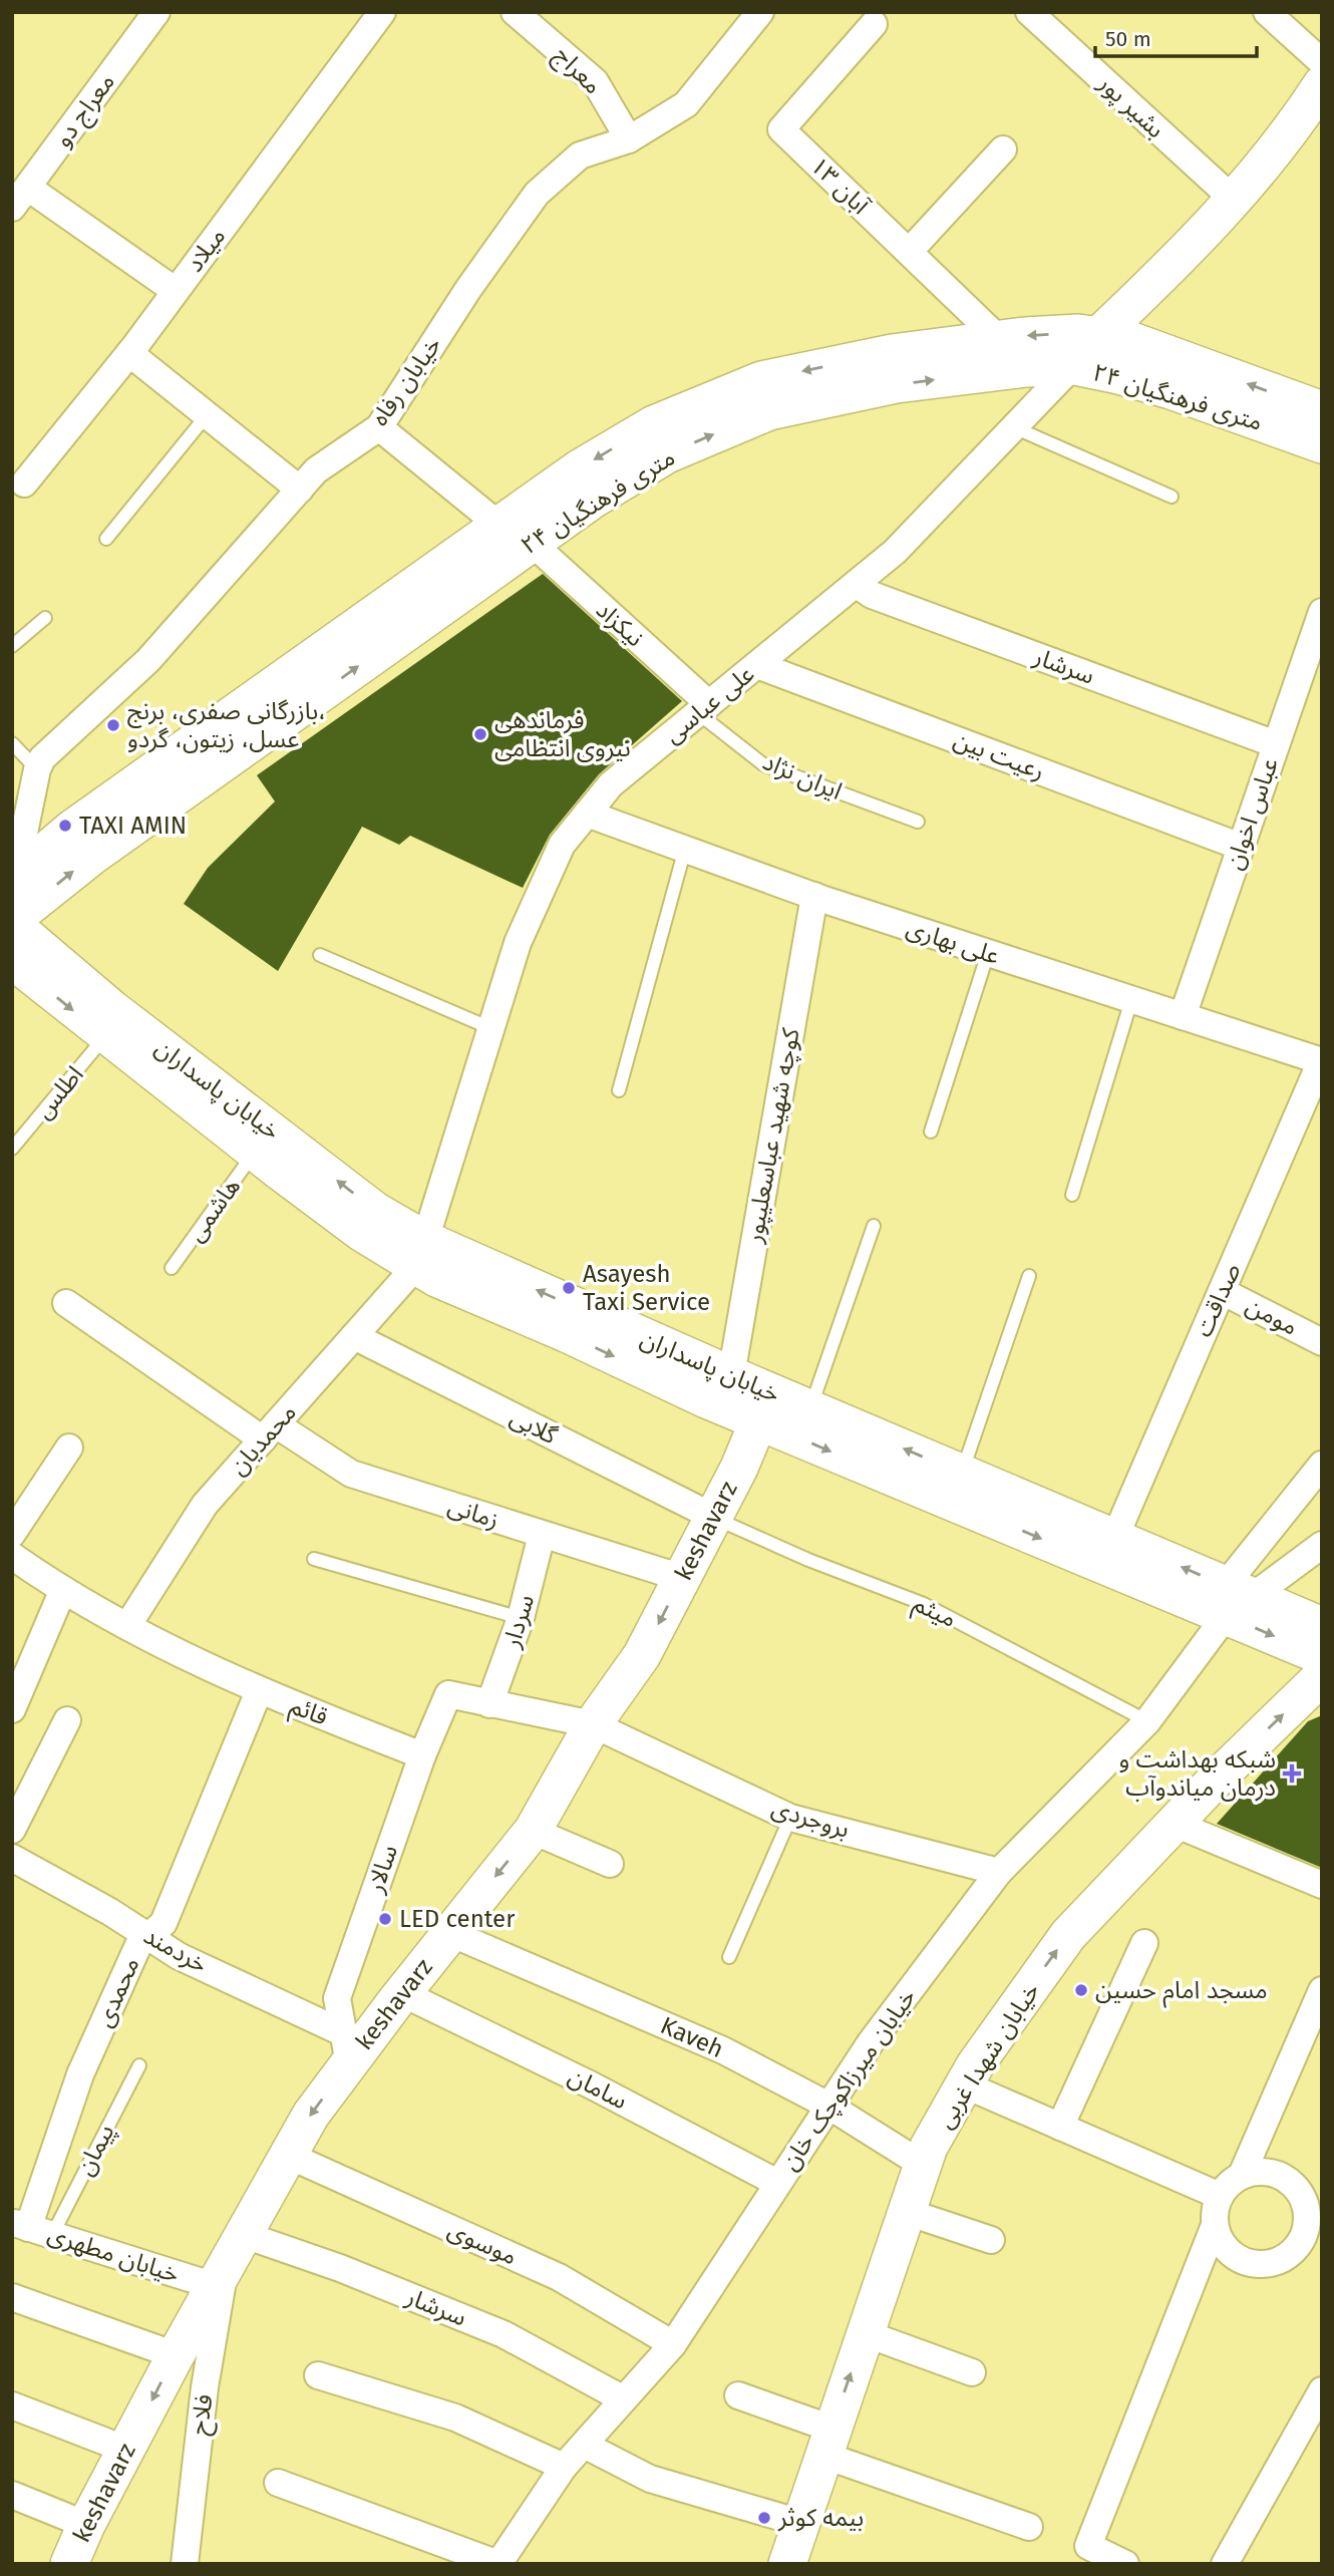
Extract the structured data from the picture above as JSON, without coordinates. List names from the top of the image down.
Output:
{
  "streets": {
    "main road": [
      "۲۴ متری فرهنگیان",
      "خیابان پاسداران",
      "keshavarz",
      "خیابان شهدا غربی"
    ],
    "street": [
      "معراج",
      "بشیر پور",
      "معراج دو",
      "۱۳ آبان",
      "میلاد",
      "خیابان رفاه",
      "نیکزاد",
      "سرشار",
      "علی عباسی",
      "رعیت بین",
      "عباس اخوان",
      "علی بهاری",
      "کوچه شهید عباسعلیپور",
      "صداقت",
      "مومن",
      "گلابی",
      "محمدیان",
      "زمانی",
      "سردار",
      "قائم",
      "بروجردی",
      "سالار",
      "خردمند",
      "محمدی",
      "Kaveh",
      "خیابان میرزاکوچک خان",
      "سامان",
      "موسوی",
      "خیابان مطهری",
      "فلاح"
    ],
    "lane": [
      "ایران نژاد",
      "اطلس",
      "هاشمی",
      "میثم",
      "پیمان"
    ]
  },
  "crossings": [
    ["معراج", "خیابان رفاه"],
    ["۱۳ آبان", "۲۴ متری فرهنگیان"],
    ["خیابان رفاه", "۲۴ متری فرهنگیان"],
    ["۲۴ متری فرهنگیان", "نیکزاد"],
    ["۲۴ متری فرهنگیان", "علی عباسی"],
    ["۲۴ متری فرهنگیان", "خیابان پاسداران"],
    ["نیکزاد", "علی عباسی"],
    ["نیکزاد", "ایران نژاد"],
    ["سرشار", "علی عباسی"],
    ["سرشار", "عباس اخوان"],
    ["سرشار", "keshavarz"],
    ["سرشار", "خیابان میرزاکوچک خان"],
    ["علی عباسی", "رعیت بین"],
    ["علی عباسی", "ایران نژاد"],
    ["علی عباسی", "علی بهاری"],
    ["علی عباسی", "خیابان پاسداران"],
    ["علی عباسی", "محمدیان"],
    ["رعیت بین", "عباس اخوان"],
    ["عباس اخوان", "علی بهاری"],
    ["علی بهاری", "کوچه شهید عباسعلیپور"],
    ["علی بهاری", "صداقت"],
    ["خیابان پاسداران", "اطلس"],
    ["خیابان پاسداران", "کوچه شهید عباسعلیپور"],
    ["خیابان پاسداران", "هاشمی"],
    ["خیابان پاسداران", "صداقت"],
    ["خیابان پاسداران", "محمدیان"],
    ["خیابان پاسداران", "keshavarz"],
    ["خیابان پاسداران", "خیابان میرزاکوچک خان"],
    ["صداقت", "مومن"],
    ["گلابی", "محمدیان"],
    ["گلابی", "keshavarz"],
    ["گلابی", "میثم"],
    ["محمدیان", "زمانی"],
    ["محمدیان", "قائم"],
    ["زمانی", "keshavarz"],
    ["زمانی", "سردار"],
    ["keshavarz", "میثم"],
    ["keshavarz", "بروجردی"],
    ["keshavarz", "سالار"],
    ["keshavarz", "خردمند"],
    ["keshavarz", "Kaveh"],
    ["keshavarz", "سامان"],
    ["keshavarz", "موسوی"],
    ["keshavarz", "خیابان مطهری"],
    ["keshavarz", "فلاح"],
    ["میثم", "خیابان میرزاکوچک خان"],
    ["قائم", "سالار"],
    ["قائم", "محمدی"],
    ["بروجردی", "خیابان میرزاکوچک خان"],
    ["سالار", "خردمند"],
    ["خردمند", "محمدی"],
    ["محمدی", "پیمان"],
    ["محمدی", "خیابان مطهری"],
    ["Kaveh", "خیابان شهدا غربی"],
    ["Kaveh", "خیابان میرزاکوچک خان"],
    ["خیابان میرزاکوچک خان", "سامان"],
    ["خیابان میرزاکوچک خان", "موسوی"],
    ["پیمان", "خیابان مطهری"],
    ["خیابان مطهری", "فلاح"]
  ],
  "one_way": ["keshavarz", "خیابان شهدا غربی"],
  "places": {
    "other": [
      "بازرگانی صفری، برنج، عسل، زیتون، گردو",
      "فرماندهی نیروی انتظامی",
      "TAXI AMIN",
      "Asayesh Taxi Service",
      "LED center",
      "مسجد امام حسین",
      "بیمه کوثر"
    ],
    "health": ["شبکه بهداشت و درمان میاندوآب"]
  },
  "scale_bar": "50 m"
}
